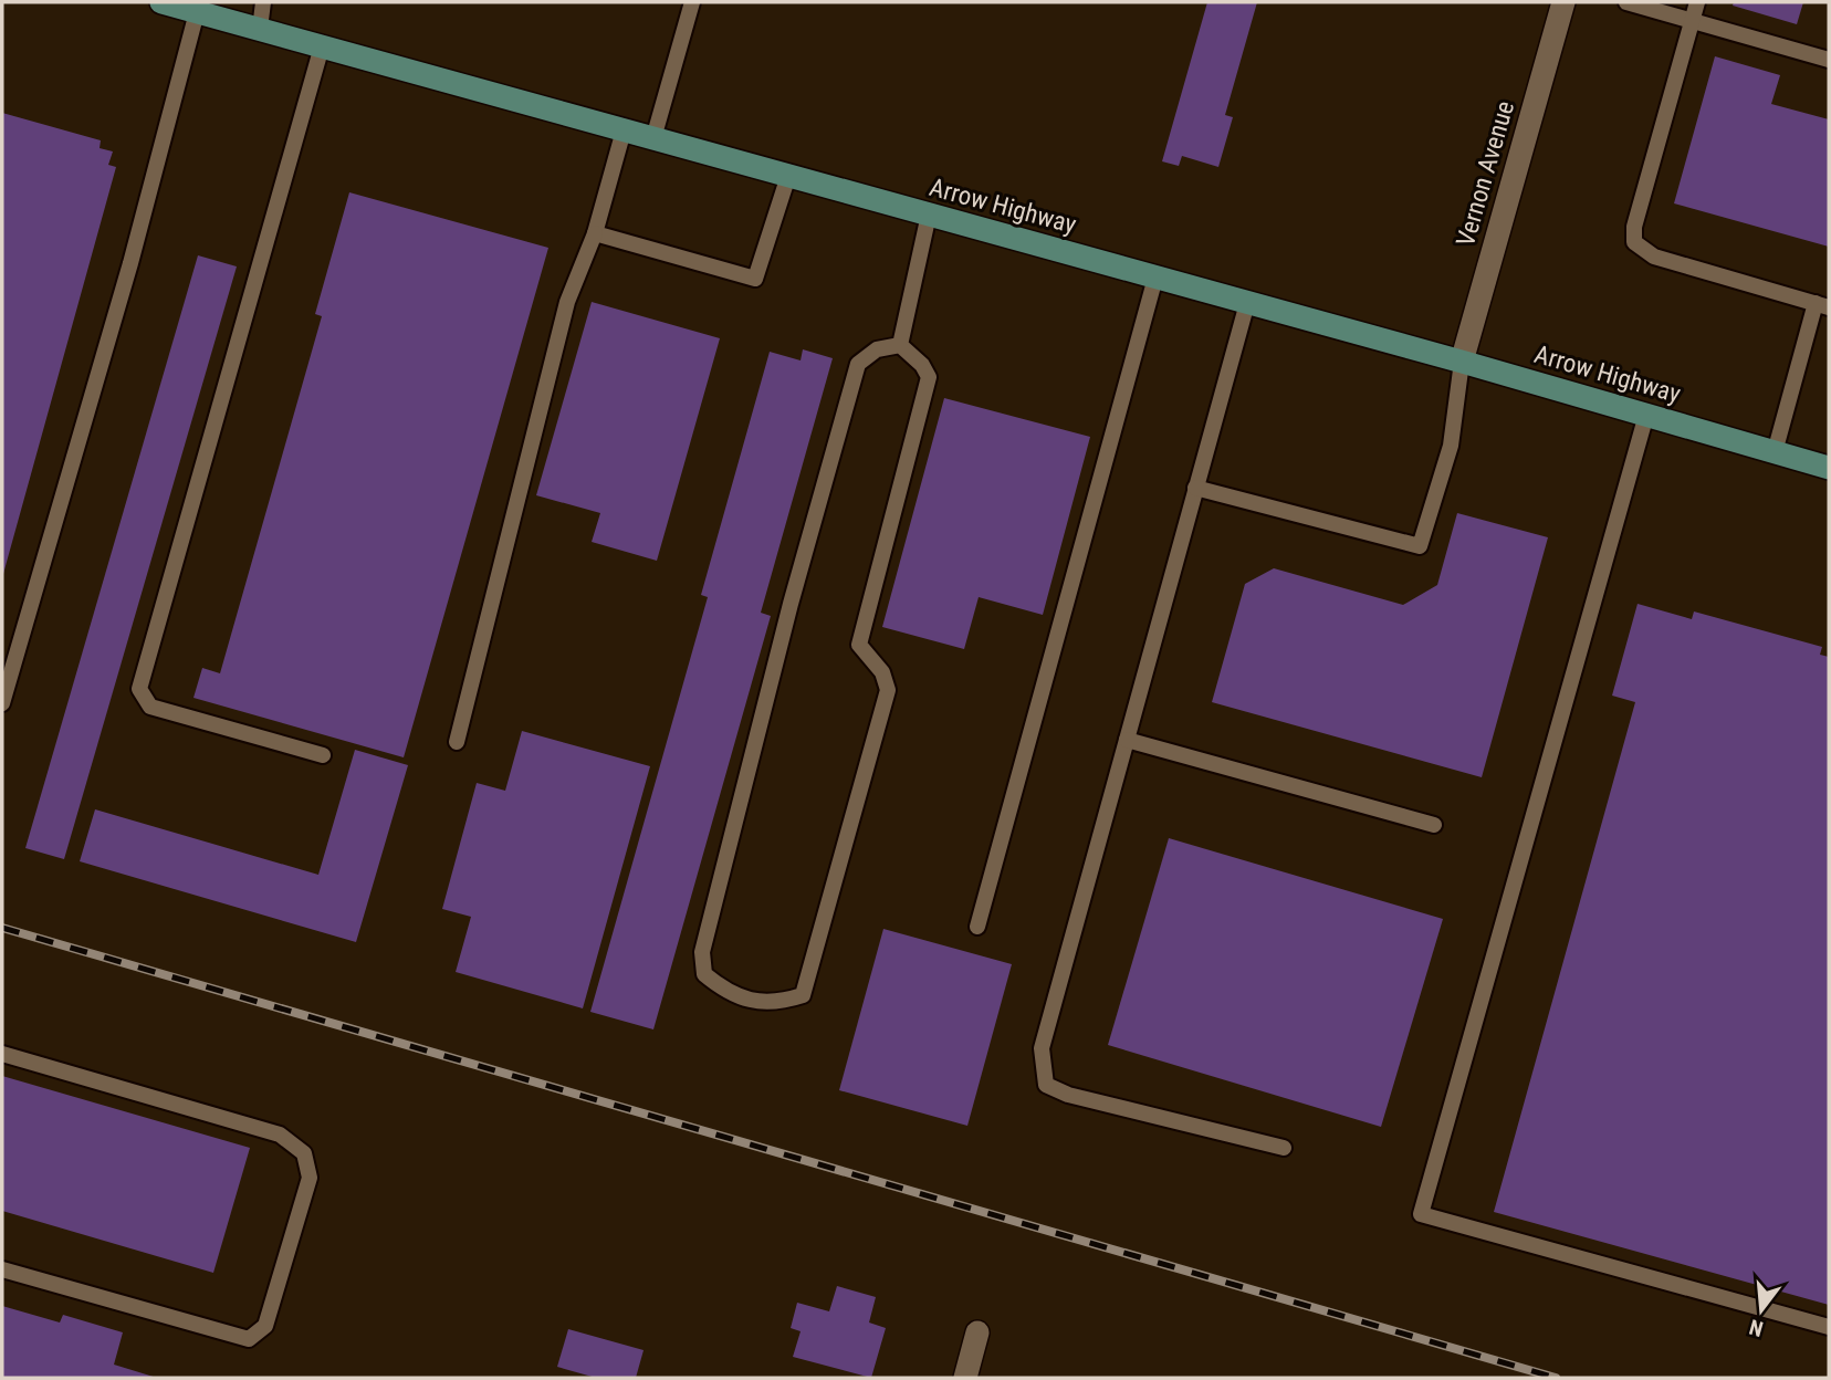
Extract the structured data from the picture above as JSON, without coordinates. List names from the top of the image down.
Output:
{
  "streets": {
    "main road": ["Arrow Highway"],
    "street": ["Vernon Avenue"]
  },
  "crossings": [
    ["Vernon Avenue", "Arrow Highway"]
  ],
  "north": "bottom"
}
